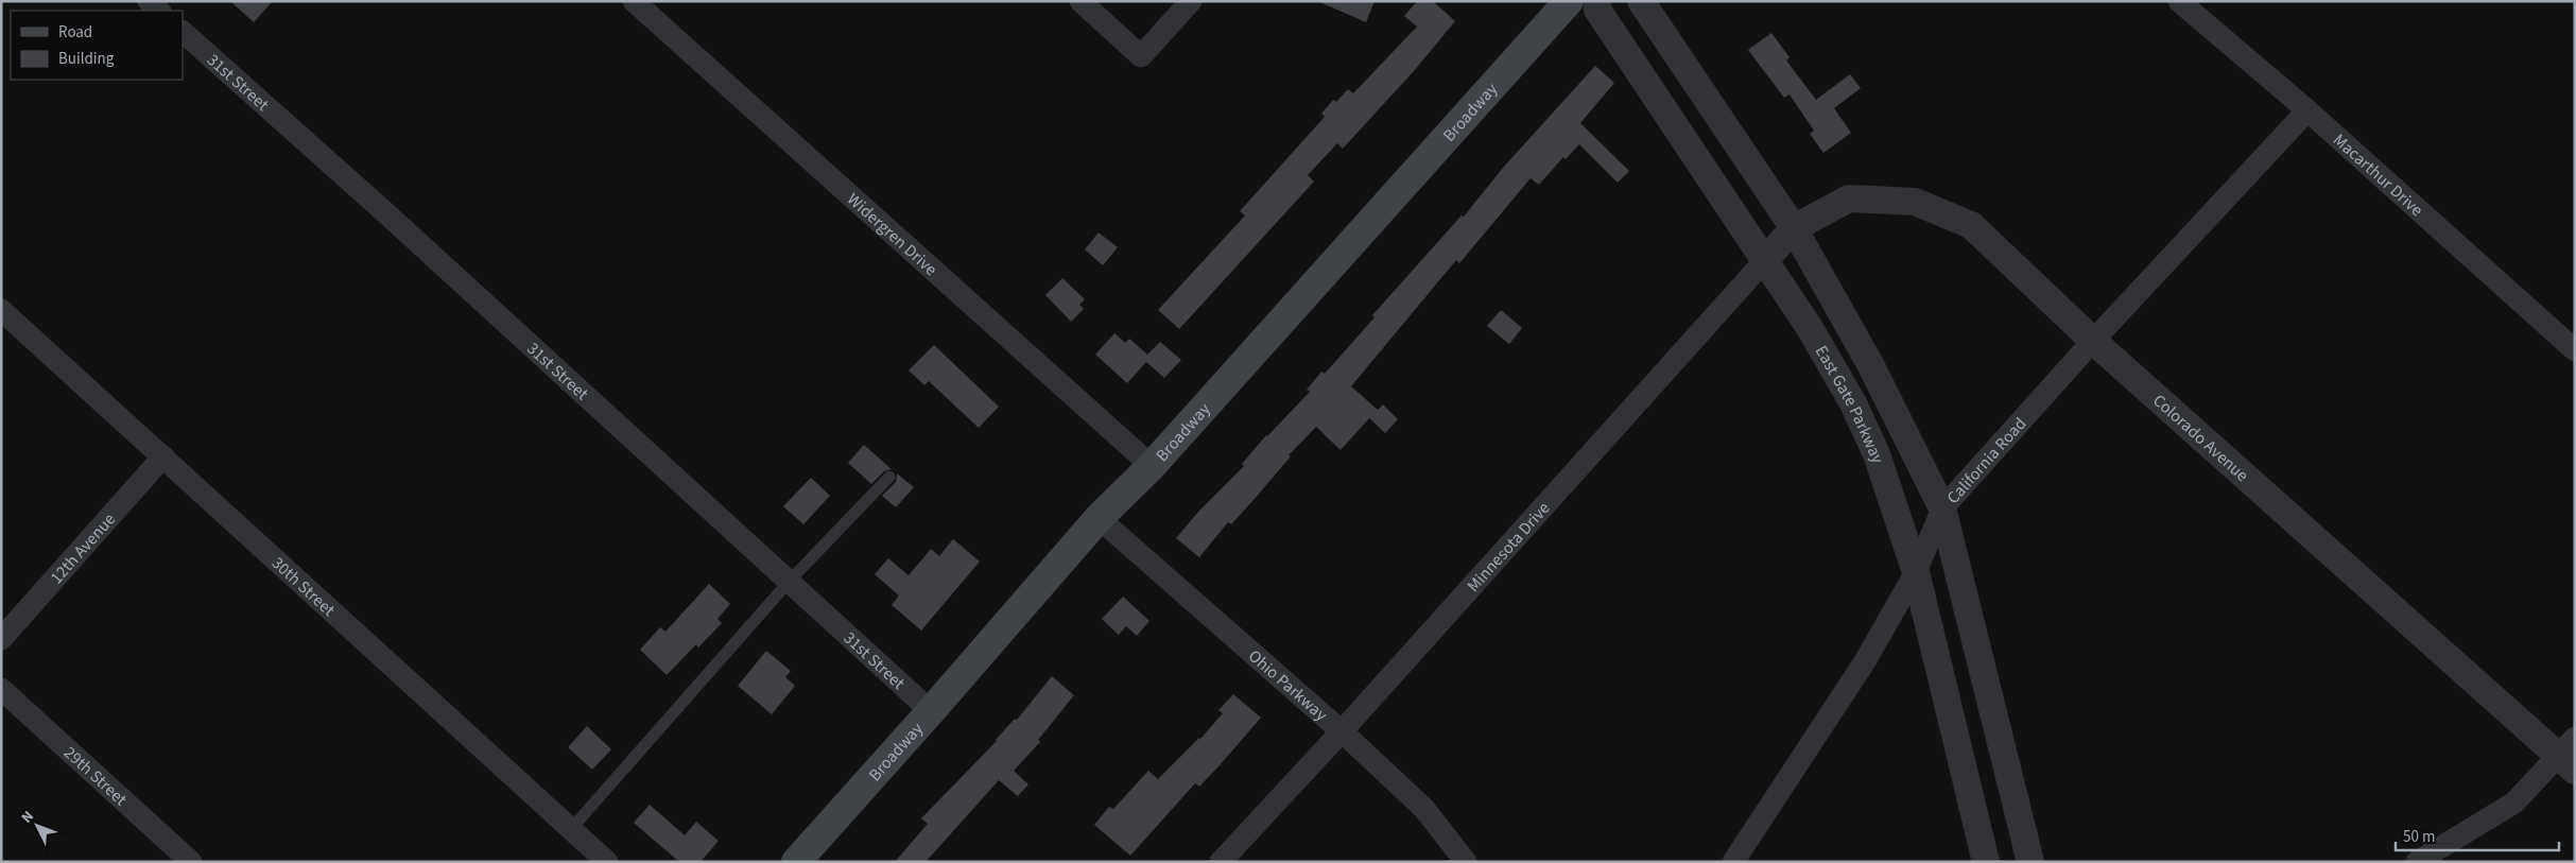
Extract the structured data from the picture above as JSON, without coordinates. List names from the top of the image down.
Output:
{
  "streets": {
    "main road": ["Broadway"],
    "street": [
      "31st Street",
      "Macarthur Drive",
      "Widergren Drive",
      "East Gate Parkway",
      "Colorado Avenue",
      "California Road",
      "Minnesota Drive",
      "12th Avenue",
      "30th Street",
      "Ohio Parkway",
      "29th Street"
    ]
  },
  "crossings": [
    ["31st Street", "Broadway"],
    ["Broadway", "Widergren Drive"],
    ["Broadway", "Ohio Parkway"],
    ["Macarthur Drive", "California Road"],
    ["East Gate Parkway", "California Road"],
    ["East Gate Parkway", "Minnesota Drive"],
    ["Colorado Avenue", "California Road"],
    ["Colorado Avenue", "Minnesota Drive"],
    ["Minnesota Drive", "Ohio Parkway"],
    ["12th Avenue", "30th Street"]
  ],
  "legend": ["Road", "Building"],
  "scale_bar": "50 m",
  "north": "top left"
}
